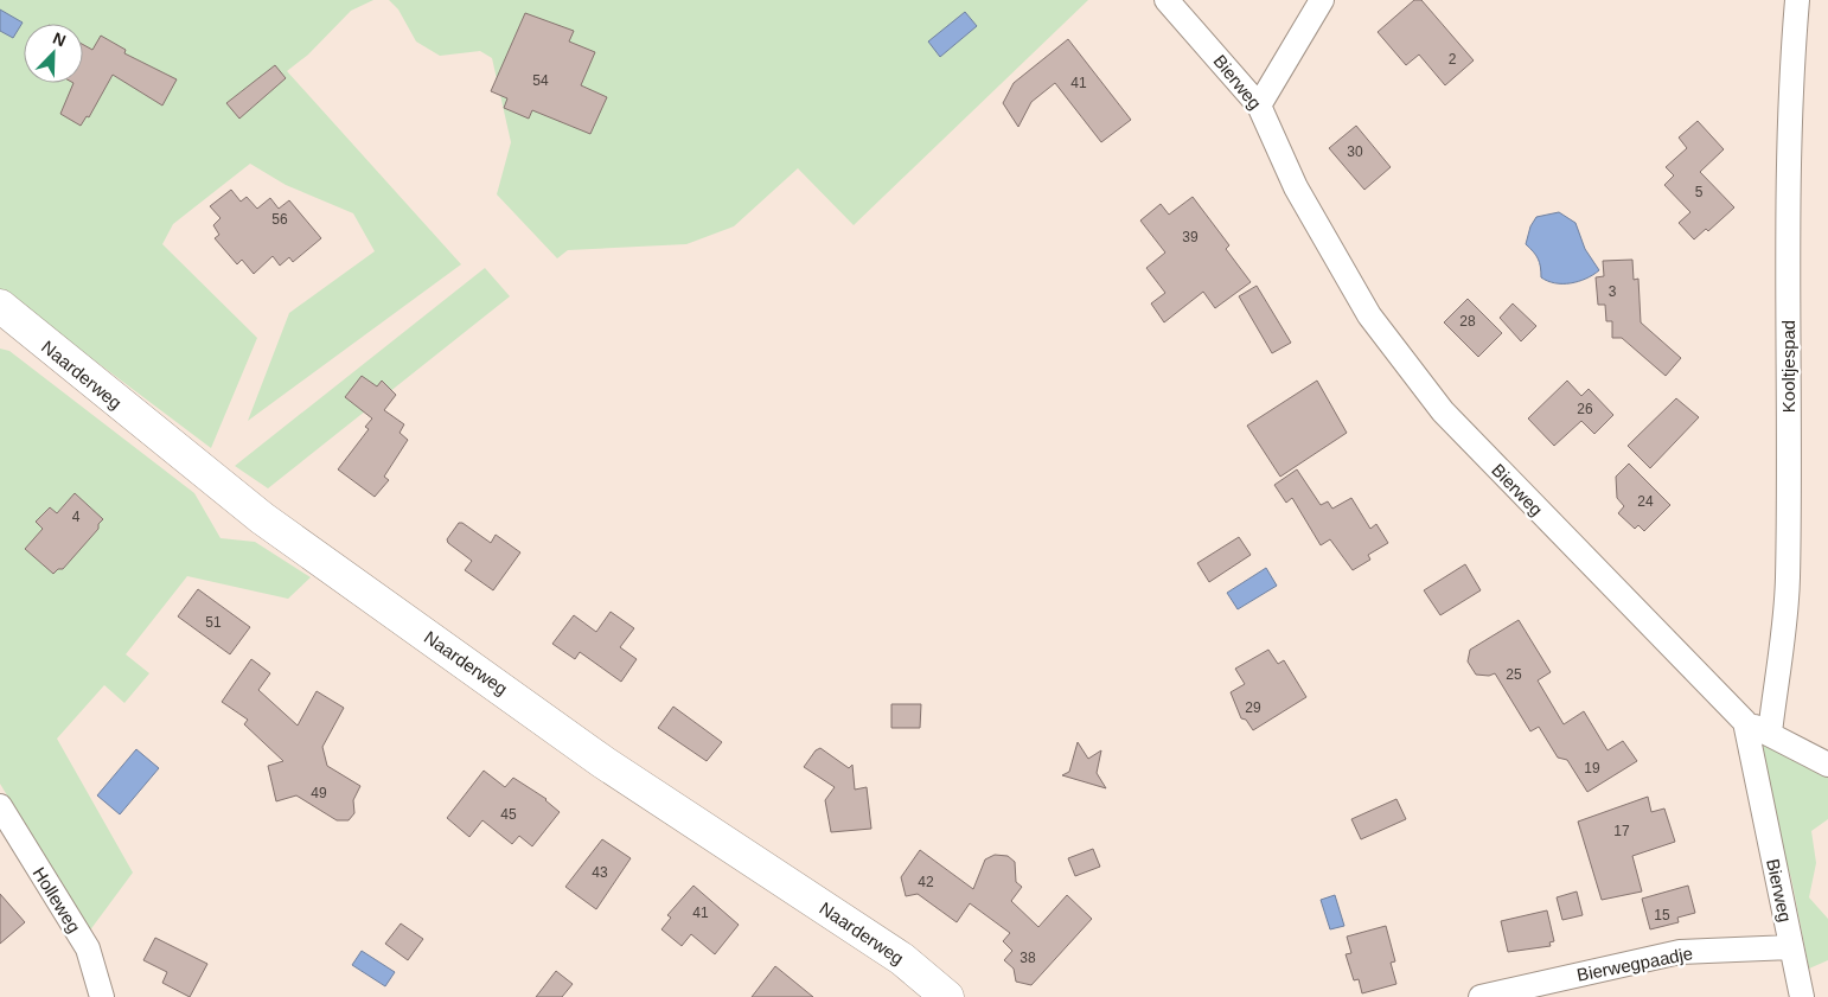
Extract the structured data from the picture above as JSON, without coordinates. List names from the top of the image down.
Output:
{
  "streets": {
    "main road": ["Naarderweg"],
    "street": [
      "Bierweg",
      "Kooltjespad",
      "Holleweg",
      "Bierwegpaadje"
    ]
  },
  "crossings": [
    ["Bierweg", "Bierwegpaadje"]
  ],
  "house_numbers": [
    "2",
    "54",
    "41",
    "30",
    "5",
    "56",
    "39",
    "3",
    "28",
    "26",
    "24",
    "4",
    "51",
    "25",
    "29",
    "19",
    "49",
    "45",
    "17",
    "43",
    "42",
    "41",
    "15",
    "38"
  ],
  "north": "top right"
}
